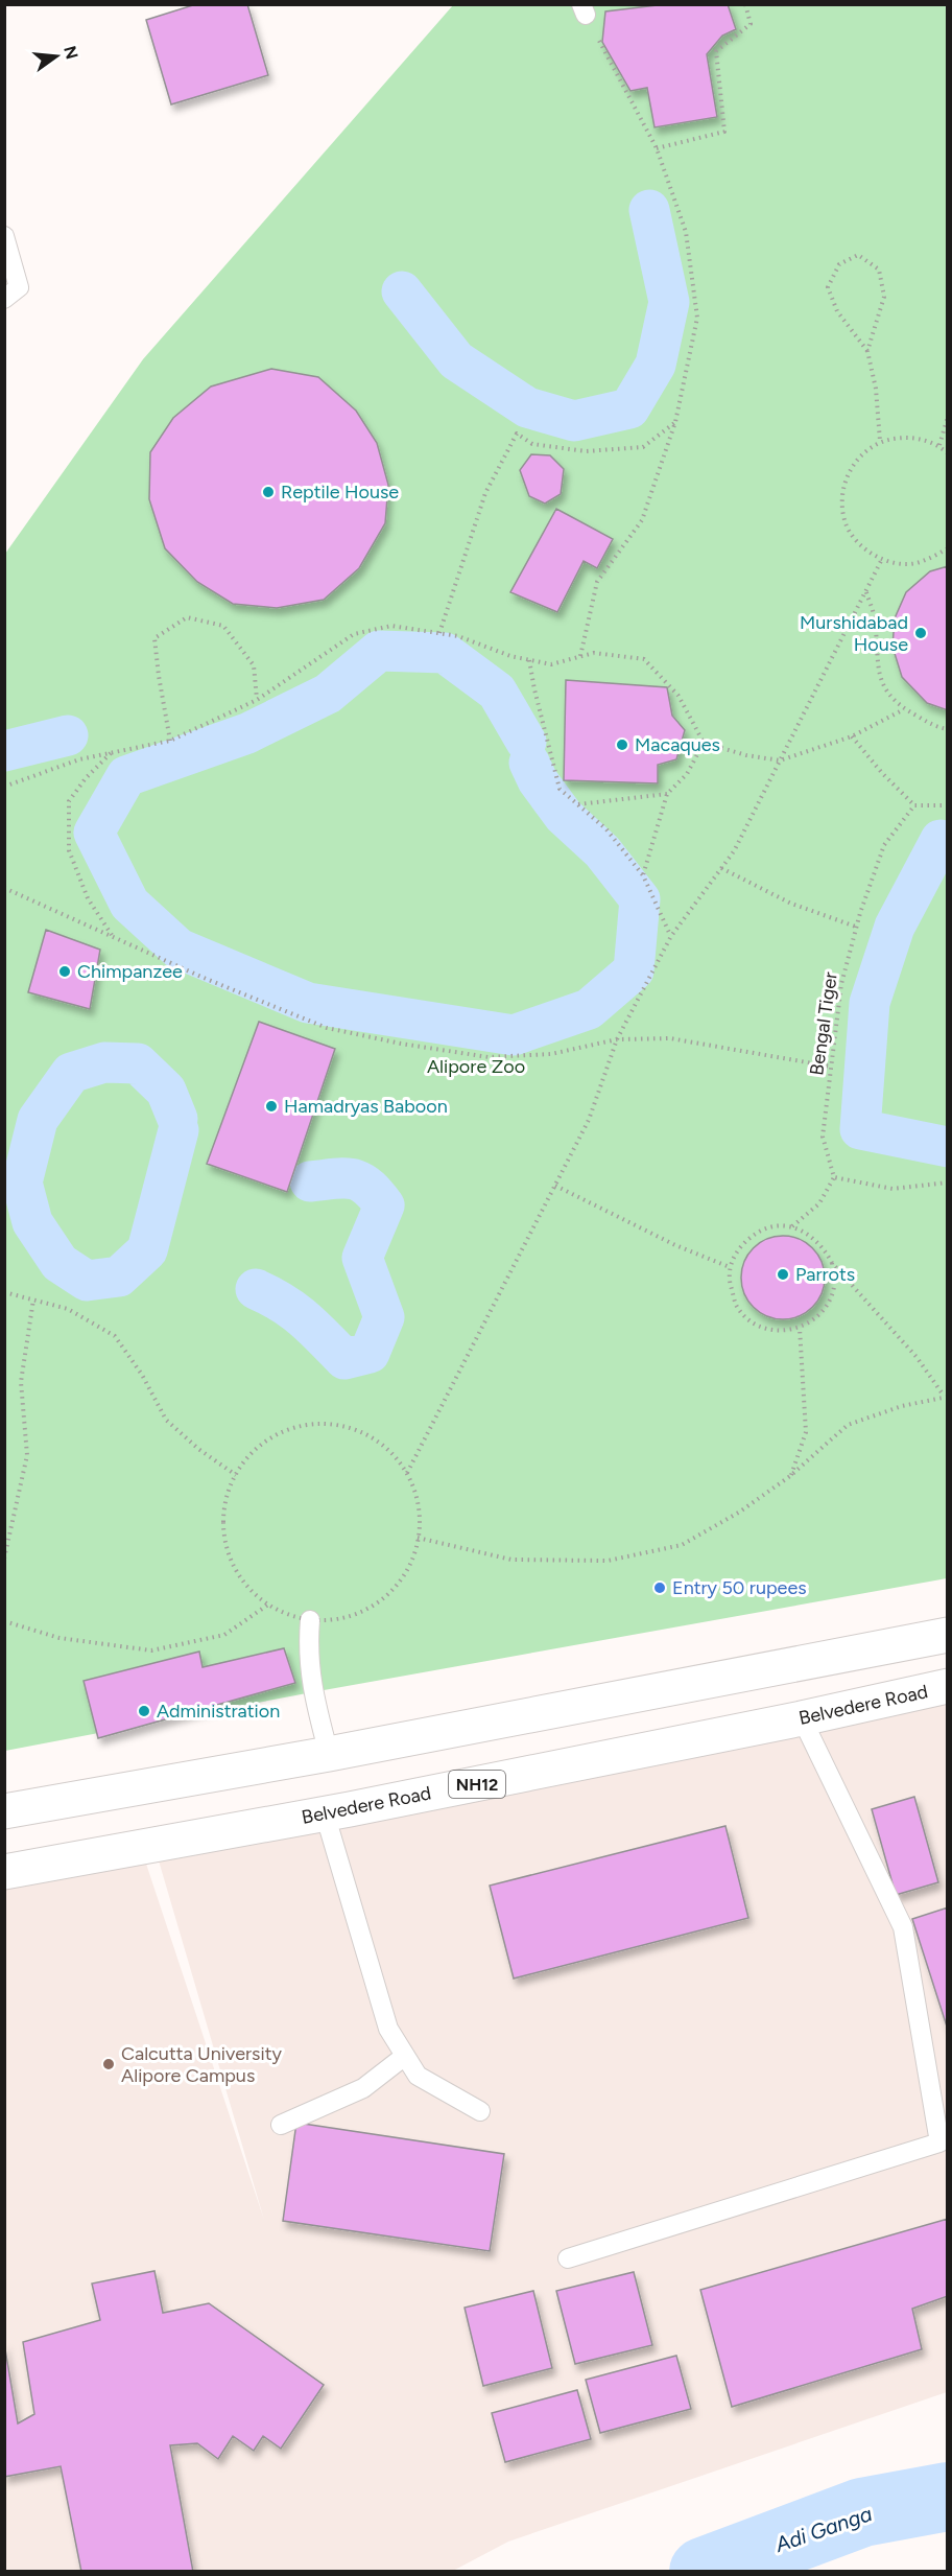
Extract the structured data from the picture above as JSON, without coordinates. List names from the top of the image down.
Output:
{
  "streets": {
    "highway": ["Belvedere Road", "NH12"],
    "path": ["Bengal Tiger"]
  },
  "water": ["Adi Ganga"],
  "parks": ["Alipore Zoo"],
  "places": [
    "Reptile House",
    "Murshidabad House",
    "Macaques",
    "Chimpanzee",
    "Hamadryas Baboon",
    "Parrots",
    "Entry 50 rupees",
    "Administration",
    "Calcutta University Alipore Campus"
  ],
  "north": "right"
}
